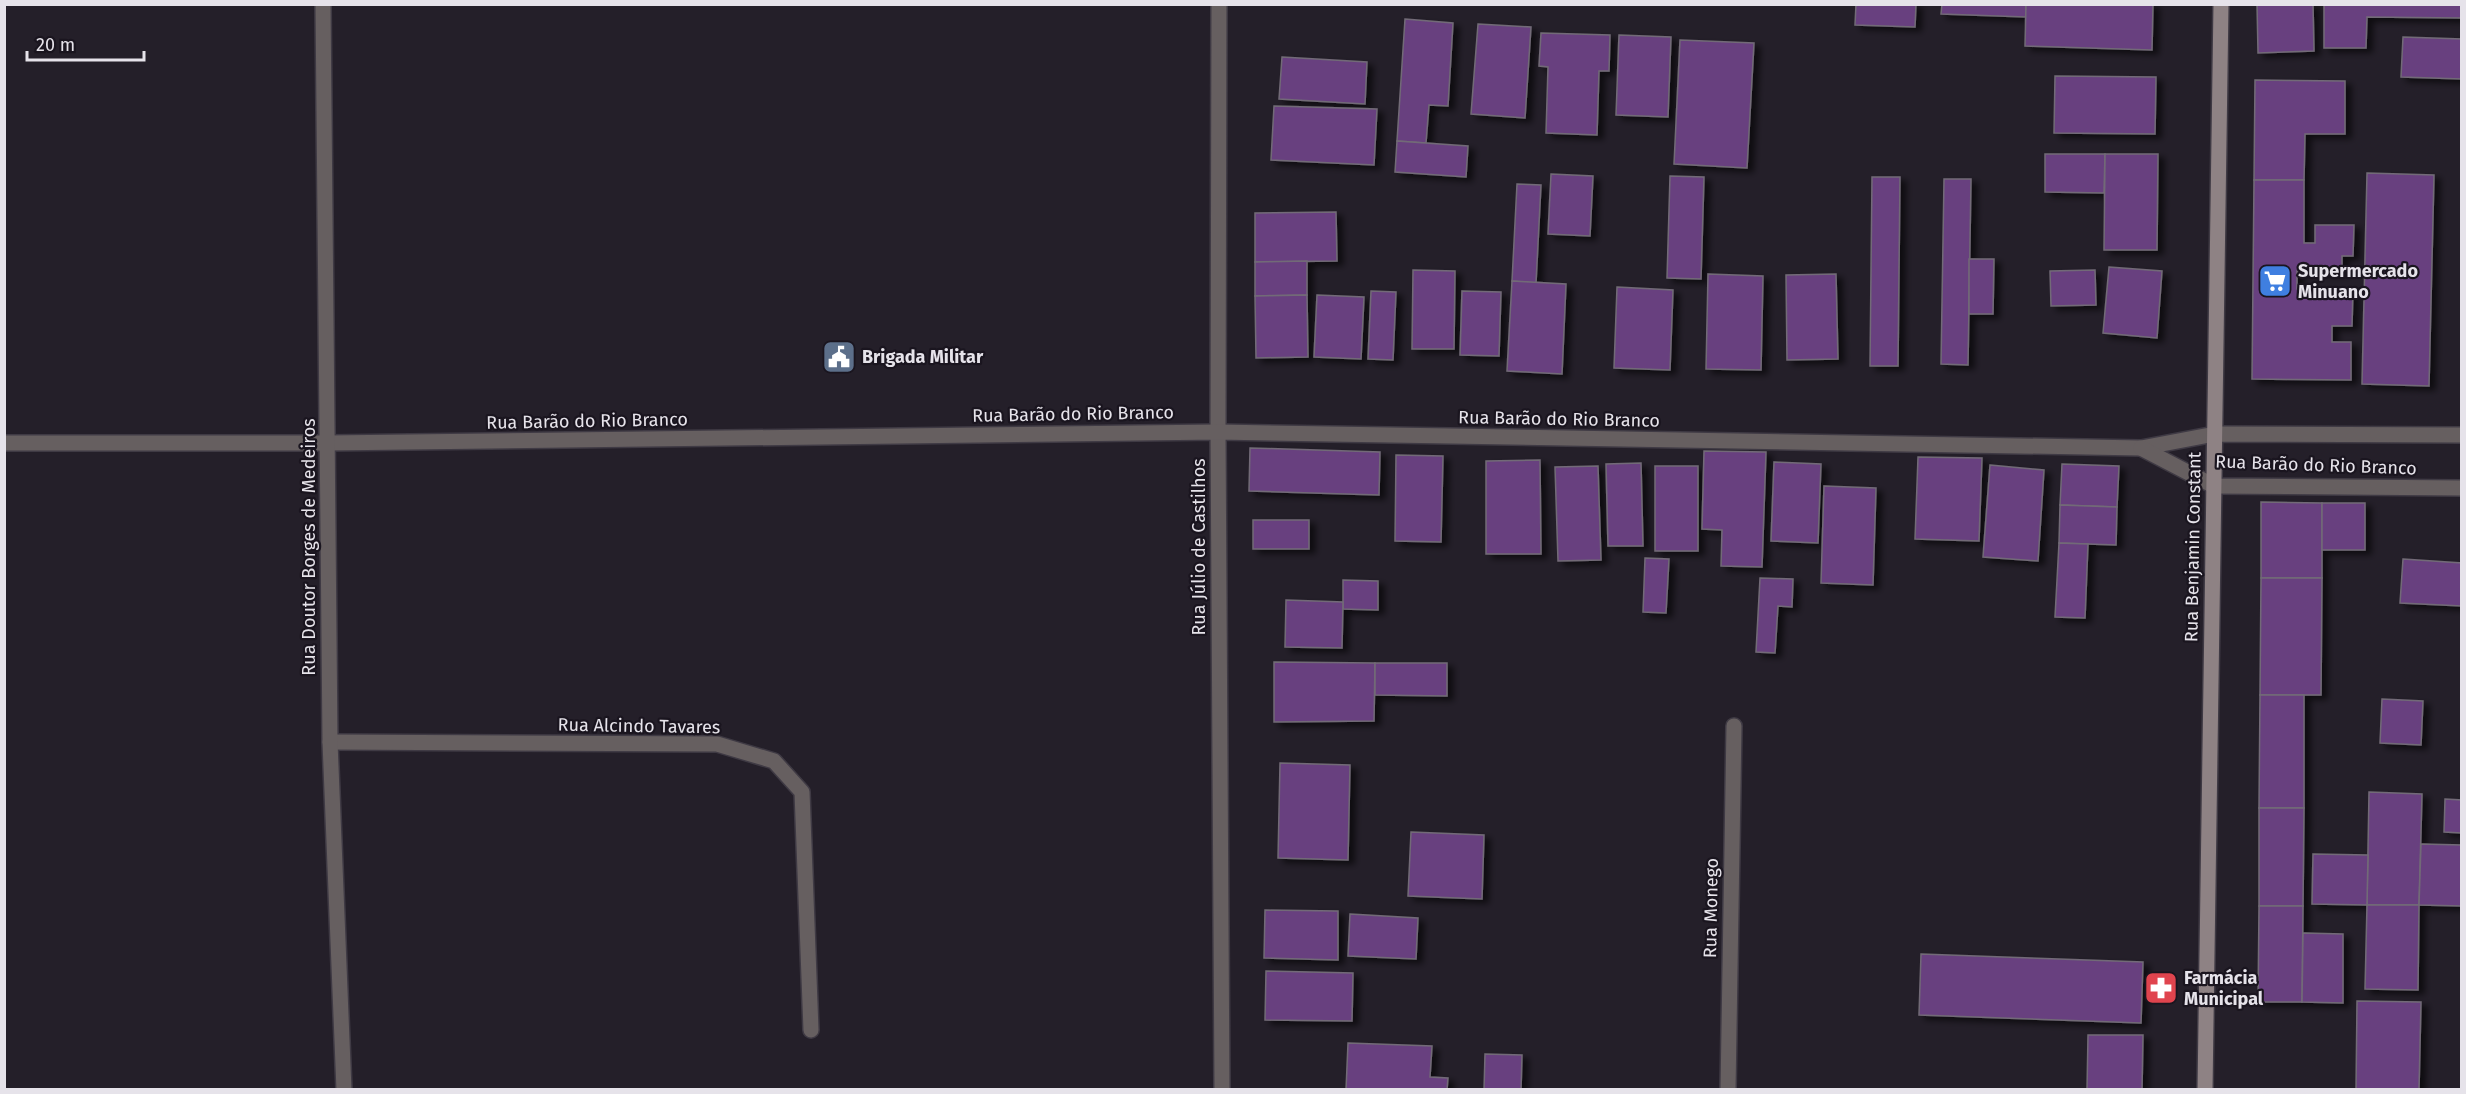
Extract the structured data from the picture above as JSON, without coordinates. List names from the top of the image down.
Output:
{
  "streets": {
    "main road": ["Rua Benjamin Constant"],
    "street": [
      "Rua Barão do Rio Branco",
      "Rua Doutor Borges de Medeiros",
      "Rua Júlio de Castilhos",
      "Rua Alcindo Tavares",
      "Rua Monego"
    ]
  },
  "crossings": [
    ["Rua Barão do Rio Branco", "Rua Doutor Borges de Medeiros"],
    ["Rua Barão do Rio Branco", "Rua Júlio de Castilhos"],
    ["Rua Barão do Rio Branco", "Rua Benjamin Constant"],
    ["Rua Doutor Borges de Medeiros", "Rua Alcindo Tavares"]
  ],
  "places": {
    "supermarket": ["Supermercado Minuano"],
    "public building": ["Brigada Militar"],
    "pharmacy": ["Farmácia Municipal"]
  },
  "scale_bar": "20 m"
}
